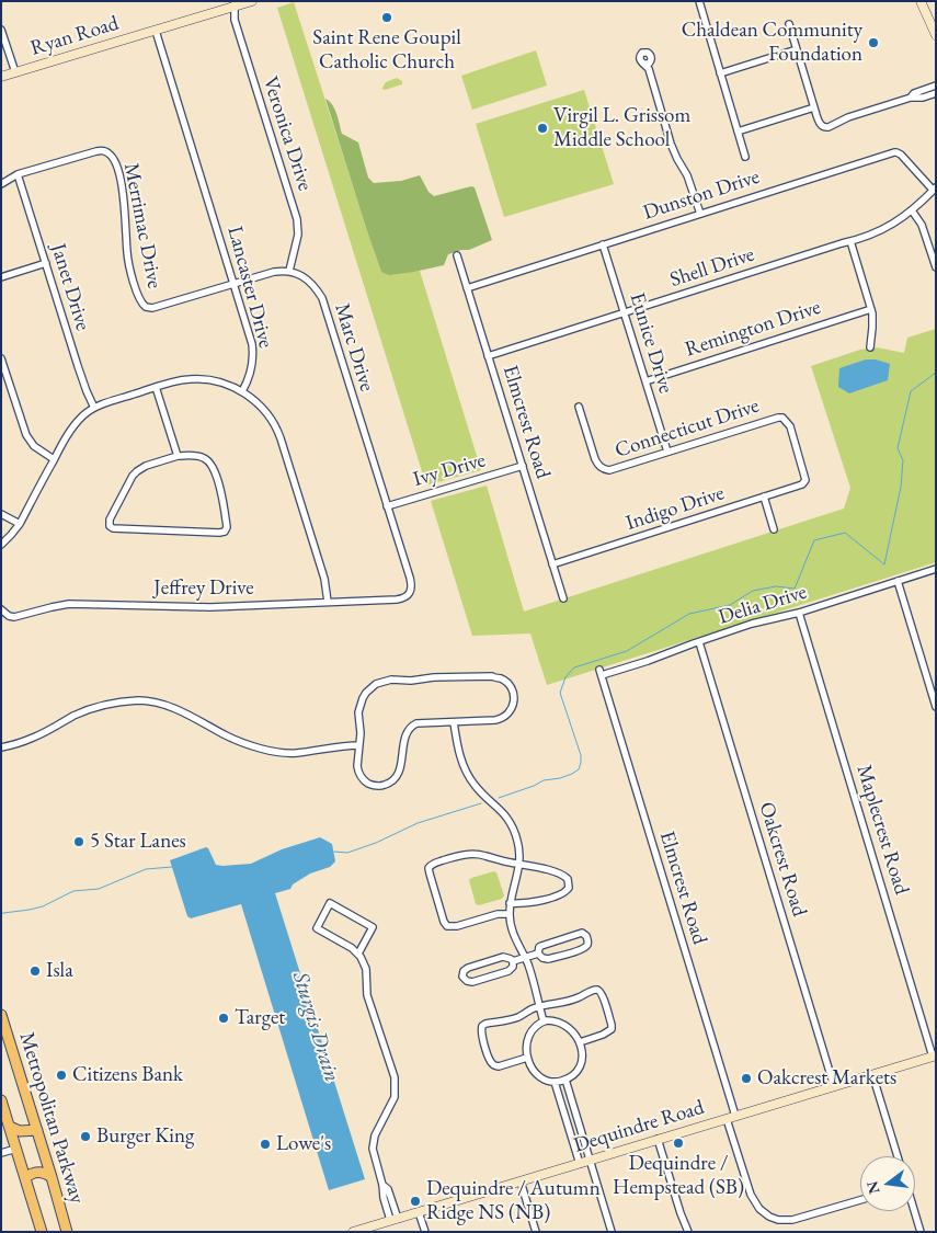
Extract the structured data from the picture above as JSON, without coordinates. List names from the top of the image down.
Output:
{
  "streets": {
    "main road": ["Ryan Road", "Metropolitan Parkway", "Dequindre Road"],
    "street": [
      "Veronica Drive",
      "Dunston Drive",
      "Merrimac Drive",
      "Shell Drive",
      "Janet Drive",
      "Lancaster Drive",
      "Remington Drive",
      "Eunice Drive",
      "Marc Drive",
      "Elmcrest Road",
      "Connecticut Drive",
      "Ivy Drive",
      "Indigo Drive",
      "Jeffrey Drive",
      "Delia Drive",
      "Maplecrest Road",
      "Oakcrest Road"
    ]
  },
  "crossings": [
    ["Ryan Road", "Veronica Drive"],
    ["Ryan Road", "Lancaster Drive"],
    ["Veronica Drive", "Marc Drive"],
    ["Dunston Drive", "Shell Drive"],
    ["Dunston Drive", "Eunice Drive"],
    ["Dunston Drive", "Elmcrest Road"],
    ["Merrimac Drive", "Janet Drive"],
    ["Merrimac Drive", "Lancaster Drive"],
    ["Shell Drive", "Eunice Drive"],
    ["Shell Drive", "Elmcrest Road"],
    ["Remington Drive", "Eunice Drive"],
    ["Eunice Drive", "Connecticut Drive"],
    ["Marc Drive", "Ivy Drive"],
    ["Marc Drive", "Jeffrey Drive"],
    ["Elmcrest Road", "Ivy Drive"],
    ["Elmcrest Road", "Indigo Drive"],
    ["Elmcrest Road", "Delia Drive"],
    ["Elmcrest Road", "Dequindre Road"],
    ["Connecticut Drive", "Indigo Drive"],
    ["Delia Drive", "Maplecrest Road"],
    ["Delia Drive", "Oakcrest Road"],
    ["Maplecrest Road", "Dequindre Road"],
    ["Oakcrest Road", "Dequindre Road"]
  ],
  "water": ["Sturgis Drain"],
  "places": [
    "Saint Rene Goupil Catholic Church",
    "Chaldean Community Foundation",
    "Virgil L. Grissom Middle School",
    "5 Star Lanes",
    "Isla",
    "Target",
    "Citizens Bank",
    "Oakcrest Markets",
    "Burger King",
    "Dequindre / Hempstead (SB)",
    "Lowe's",
    "Dequindre / Autumn Ridge NS (NB)"
  ],
  "north": "left"
}
